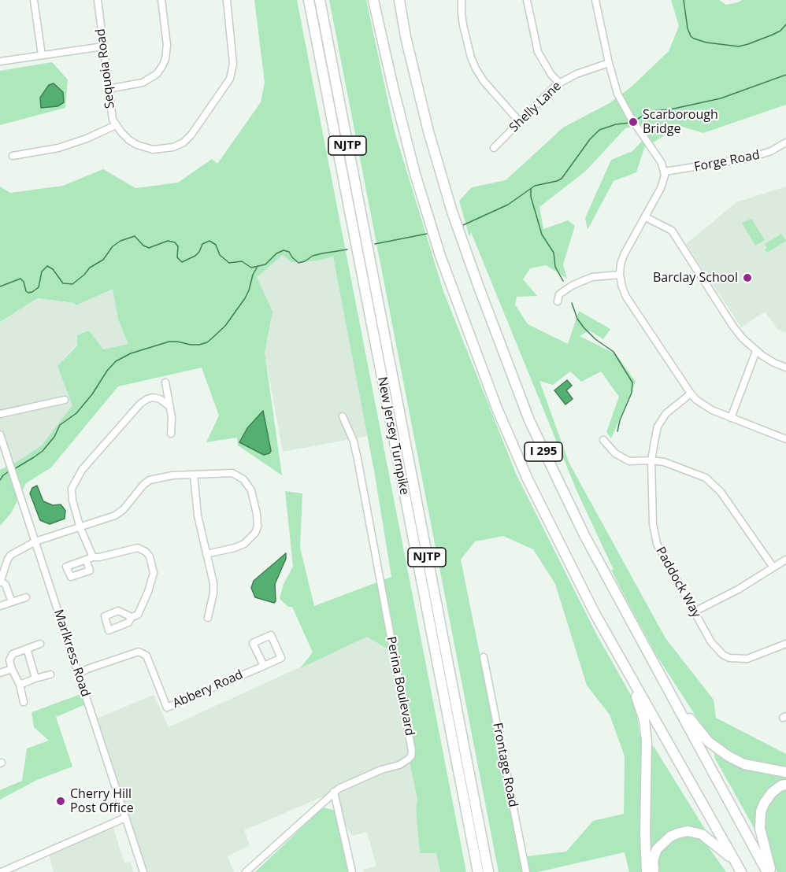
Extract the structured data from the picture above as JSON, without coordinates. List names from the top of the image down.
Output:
{
  "streets": {
    "highway": ["NJTP", "New Jersey Turnpike", "I 295"],
    "street": [
      "Sequoia Road",
      "Shelly Lane",
      "Forge Road",
      "Paddock Way",
      "Marlkress Road",
      "Perina Boulevard",
      "Abbery Road",
      "Frontage Road"
    ]
  },
  "crossings": [
    ["Marlkress Road", "Abbery Road"]
  ],
  "places": ["Scarborough Bridge", "Barclay School", "Cherry Hill Post Office"]
}
